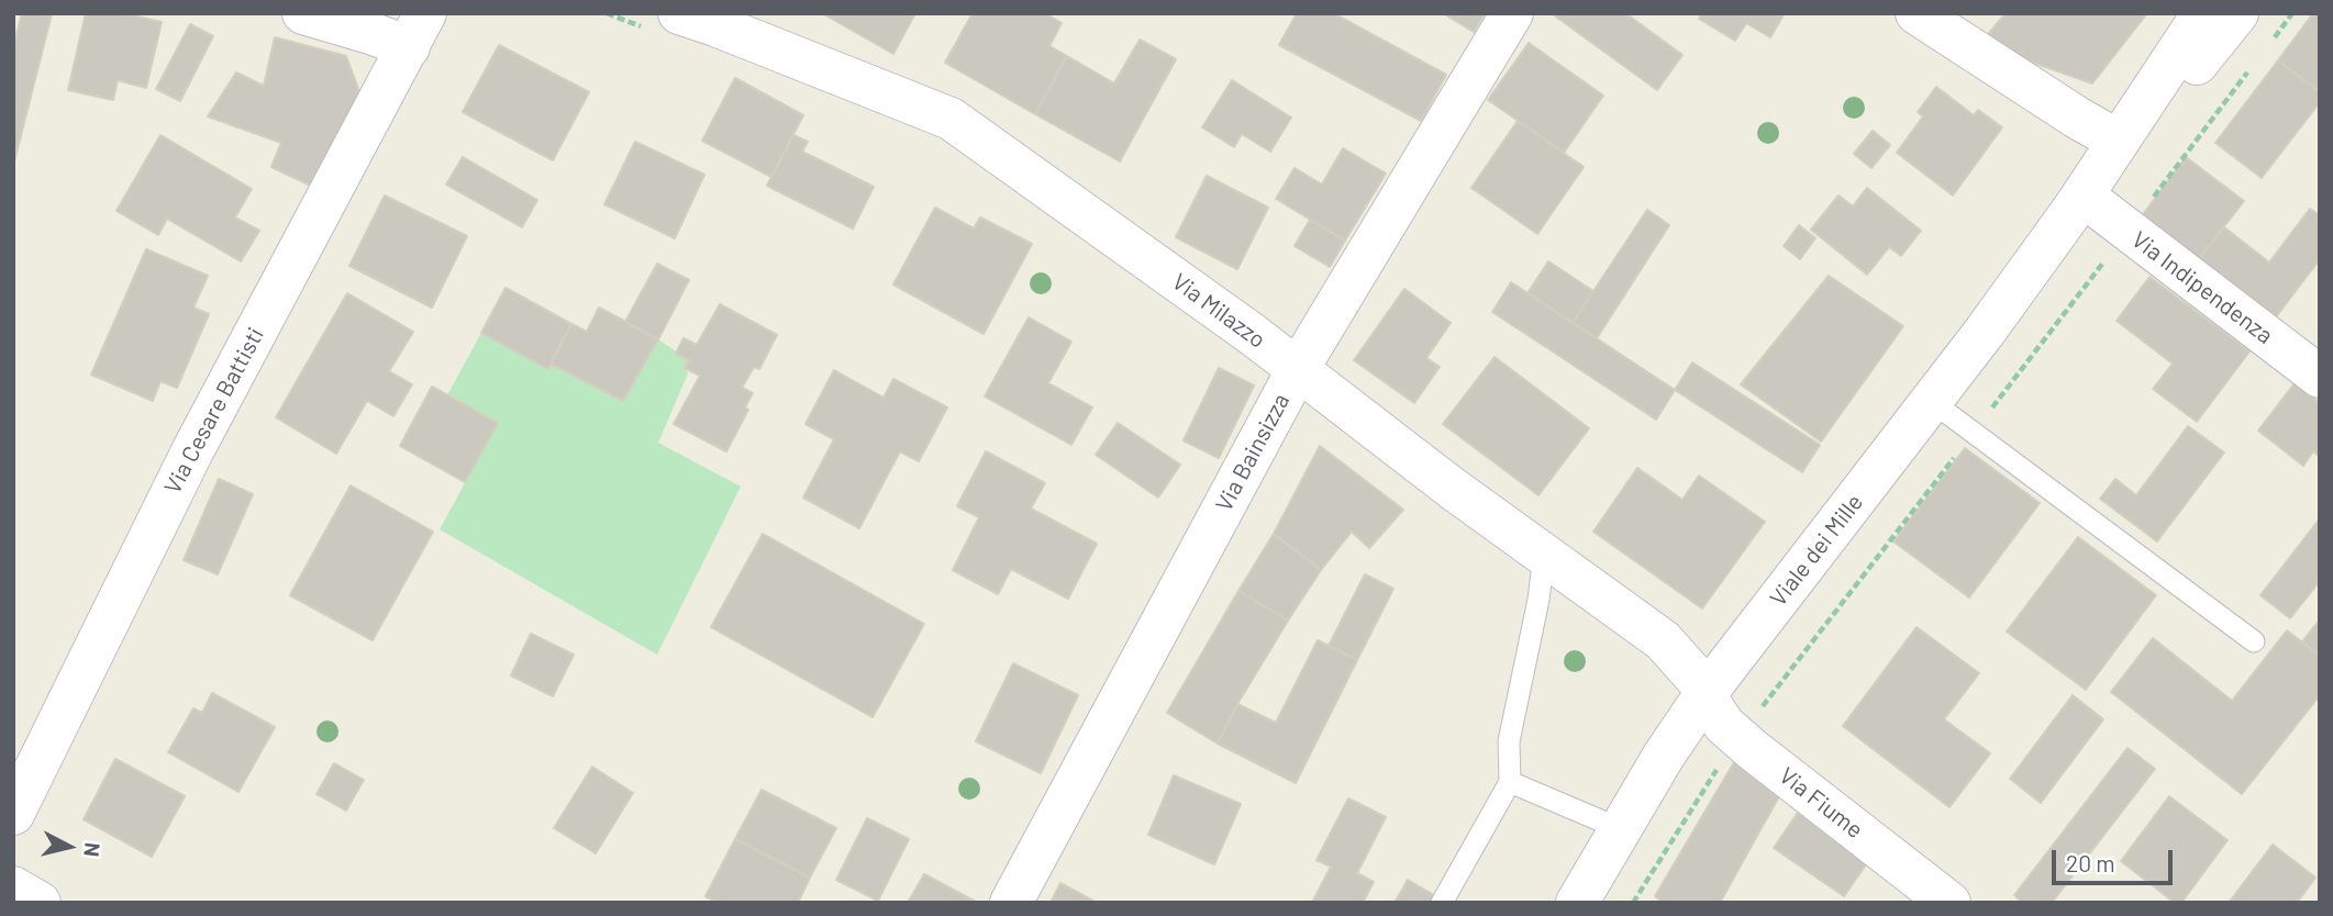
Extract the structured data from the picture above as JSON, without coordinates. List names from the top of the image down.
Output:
{
  "streets": {
    "street": [
      "Via Indipendenza",
      "Via Milazzo",
      "Via Cesare Battisti",
      "Via Bainsizza",
      "Viale dei Mille",
      "Via Fiume"
    ]
  },
  "crossings": [
    ["Via Indipendenza", "Viale dei Mille"],
    ["Via Milazzo", "Via Bainsizza"],
    ["Via Milazzo", "Viale dei Mille"],
    ["Via Milazzo", "Via Fiume"],
    ["Viale dei Mille", "Via Fiume"]
  ],
  "scale_bar": "20 m",
  "north": "right"
}
